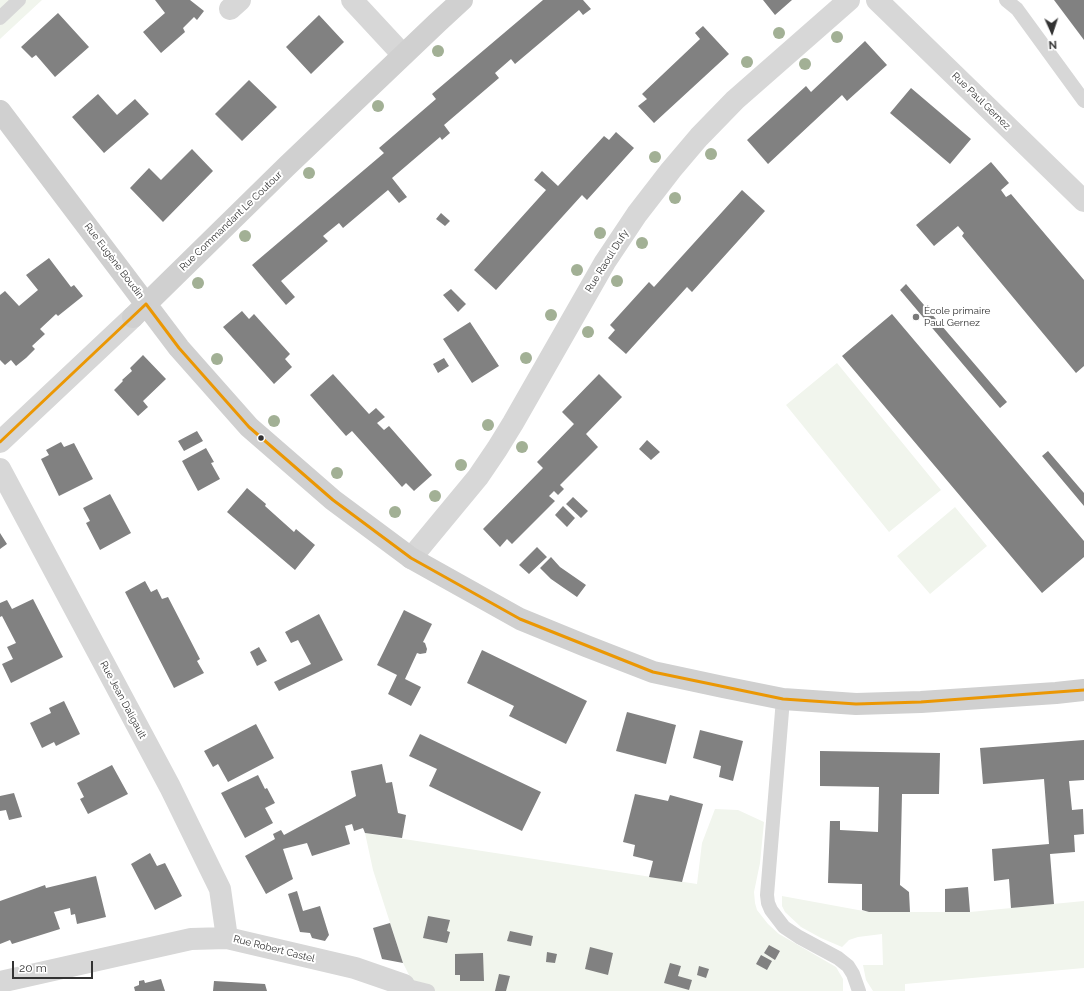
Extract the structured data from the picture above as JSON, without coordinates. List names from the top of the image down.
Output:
{
  "streets": {
    "street": [
      "Rue Paul Gernez",
      "Rue Commandant Le Coutour",
      "Rue Eugène Boudin",
      "Rue Raoul Dufy",
      "Rue Jean Daligault",
      "Rue Robert Castel"
    ]
  },
  "crossings": [
    ["Rue Commandant Le Coutour", "Rue Eugène Boudin"],
    ["Rue Eugène Boudin", "Rue Raoul Dufy"],
    ["Rue Jean Daligault", "Rue Robert Castel"]
  ],
  "places": ["École primaire Paul Gernez"],
  "lines": ["transit line 20"],
  "scale_bar": "20 m",
  "north": "bottom"
}
